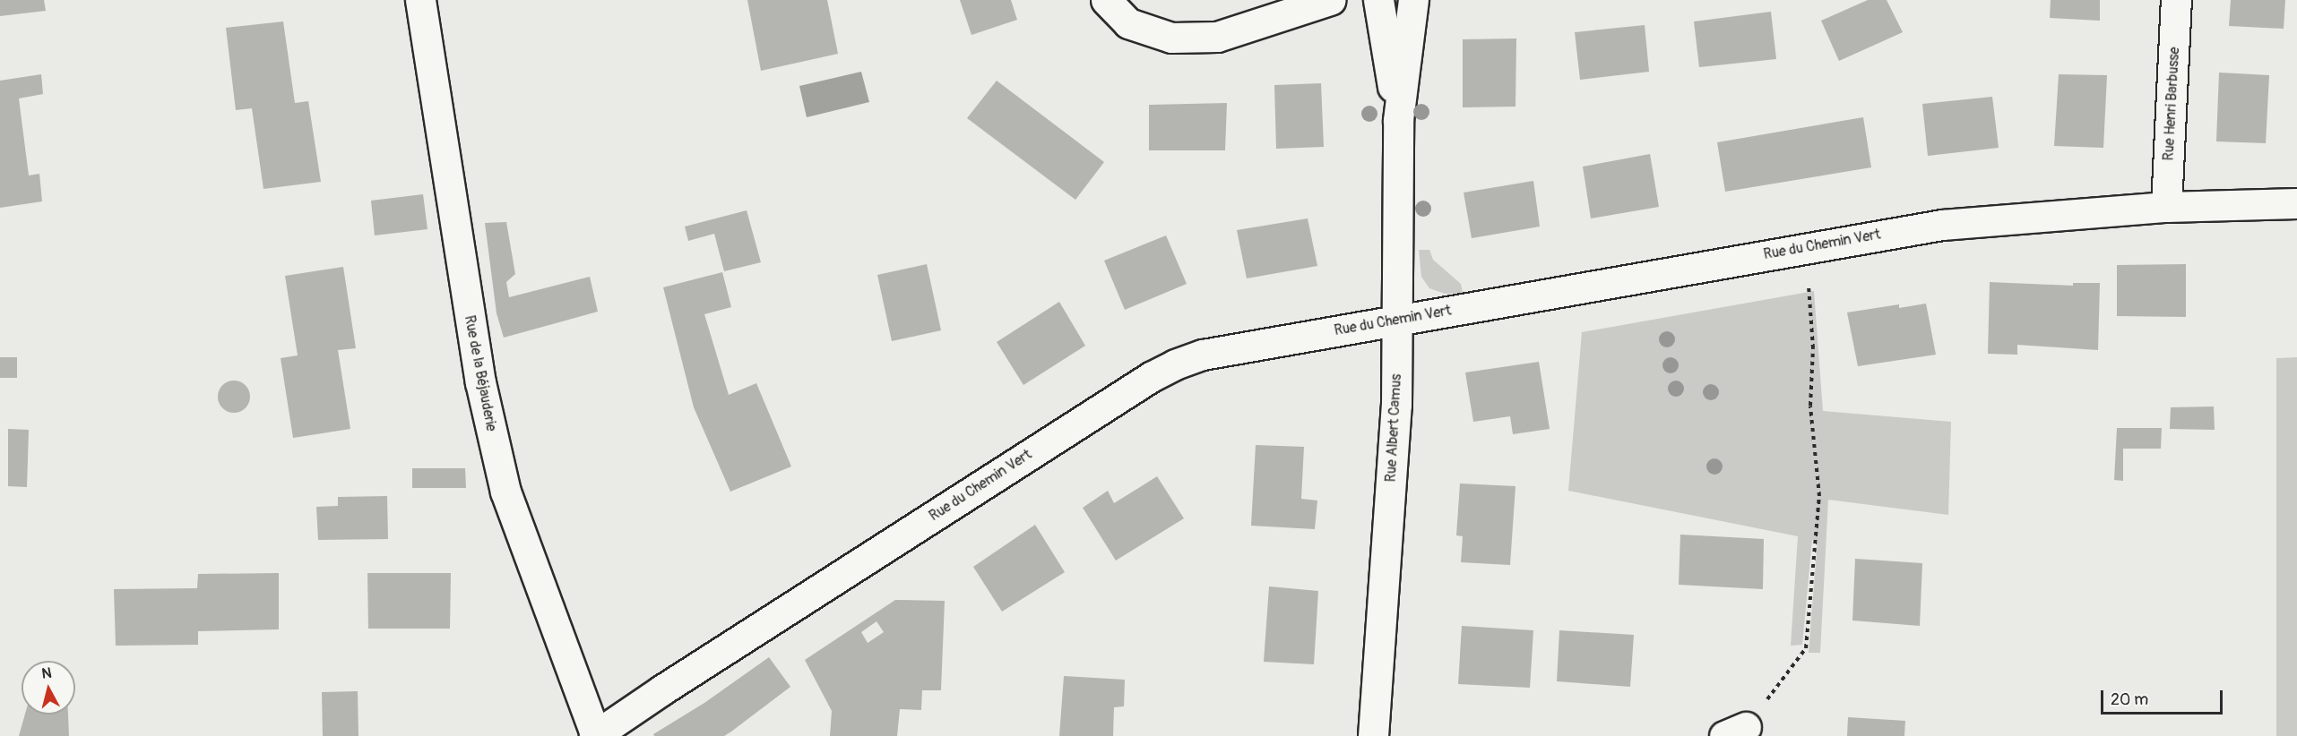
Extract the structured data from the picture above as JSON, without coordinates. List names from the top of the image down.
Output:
{
  "streets": {
    "street": [
      "Rue Henri Barbusse",
      "Rue du Chemin Vert",
      "Rue de la Béjauderie",
      "Rue Albert Camus"
    ]
  },
  "crossings": [
    ["Rue Henri Barbusse", "Rue du Chemin Vert"],
    ["Rue du Chemin Vert", "Rue de la Béjauderie"],
    ["Rue du Chemin Vert", "Rue Albert Camus"]
  ],
  "scale_bar": "20 m",
  "north": "top"
}
